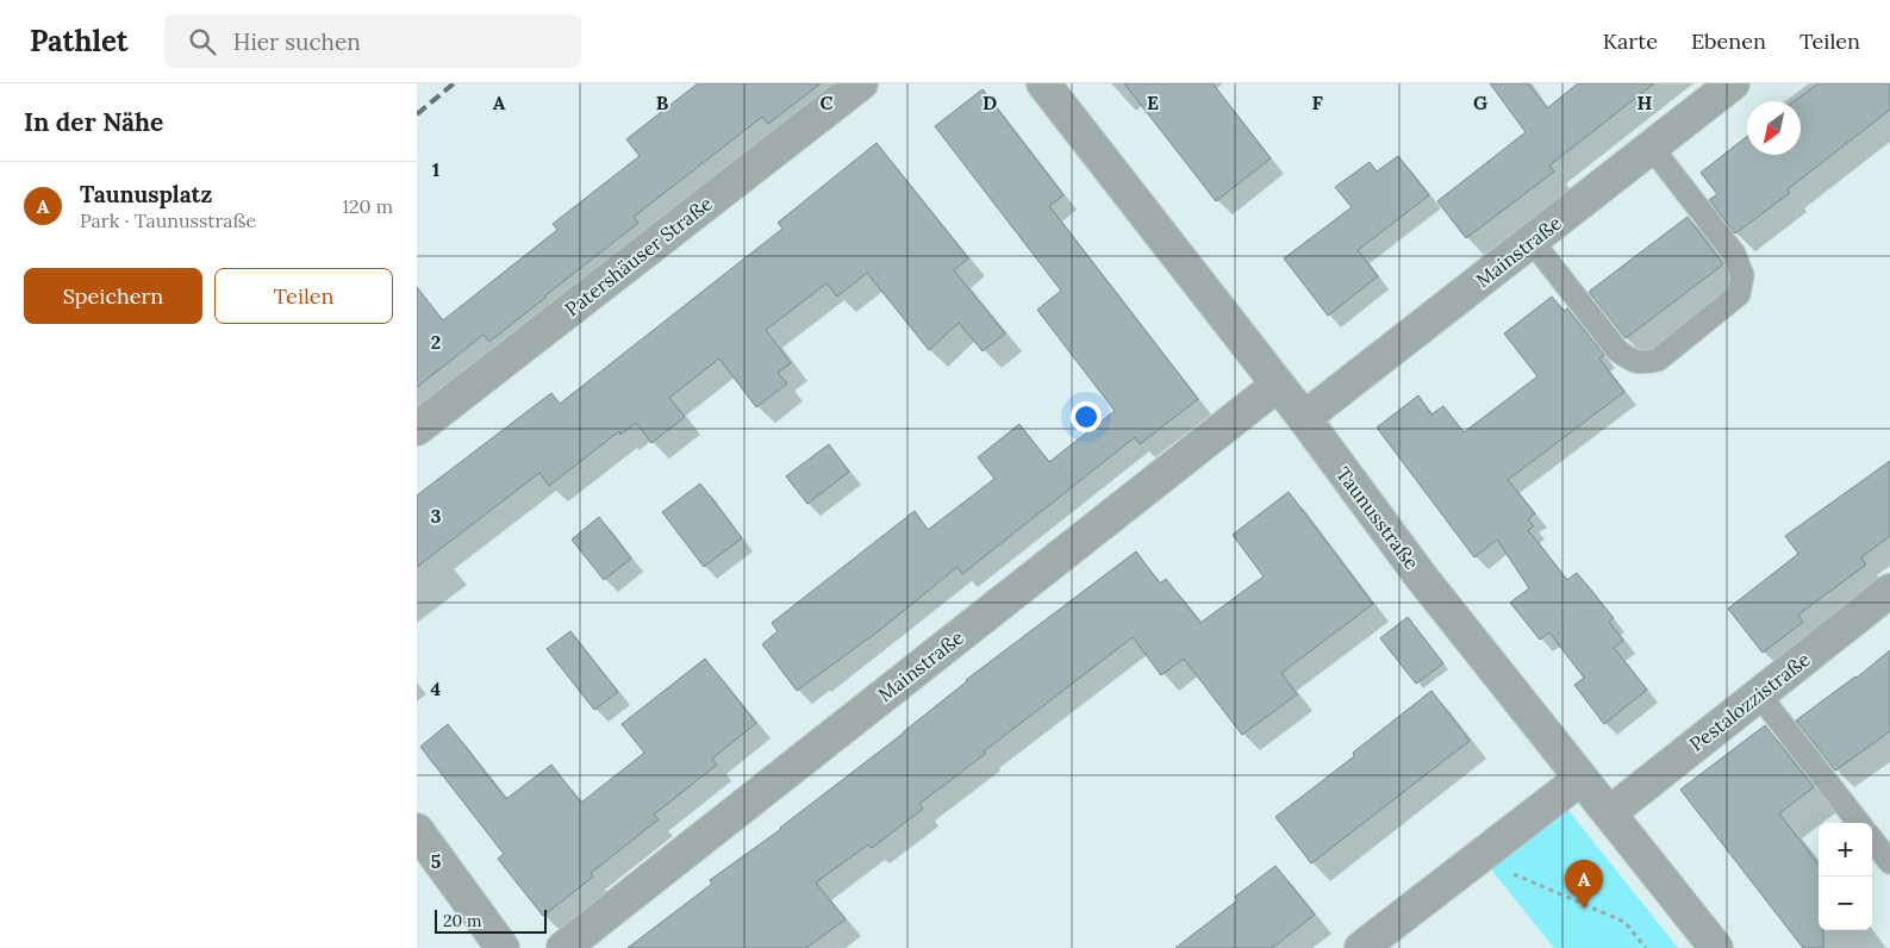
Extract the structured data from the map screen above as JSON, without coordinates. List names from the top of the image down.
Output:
{
  "streets": {
    "street": [
      "Mainstraße",
      "Patershäuser Straße",
      "Taunusstraße",
      "Pestalozzistraße"
    ]
  },
  "crossings": [
    ["Mainstraße", "Taunusstraße"],
    ["Taunusstraße", "Pestalozzistraße"]
  ],
  "scale_bar": "20 m",
  "north": "bottom left",
  "page": {
    "header": "Pathlet",
    "search": "Hier suchen",
    "nav": ["Karte", "Ebenen", "Teilen"],
    "heading": "In der Nähe",
    "list": [
      {
        "mark": "A",
        "name": "Taunusplatz",
        "note": "Park · Taunusstraße",
        "value": "120 m"
      }
    ],
    "buttons": ["Speichern", "Teilen"],
    "map_buttons": ["+", "−"],
    "pins": "A",
    "scale": "20 m"
  },
  "grid": {
    "columns": [
      "A",
      "B",
      "C",
      "D",
      "E",
      "F",
      "G",
      "H"
    ],
    "rows": [
      "1",
      "2",
      "3",
      "4",
      "5"
    ]
  }
}
